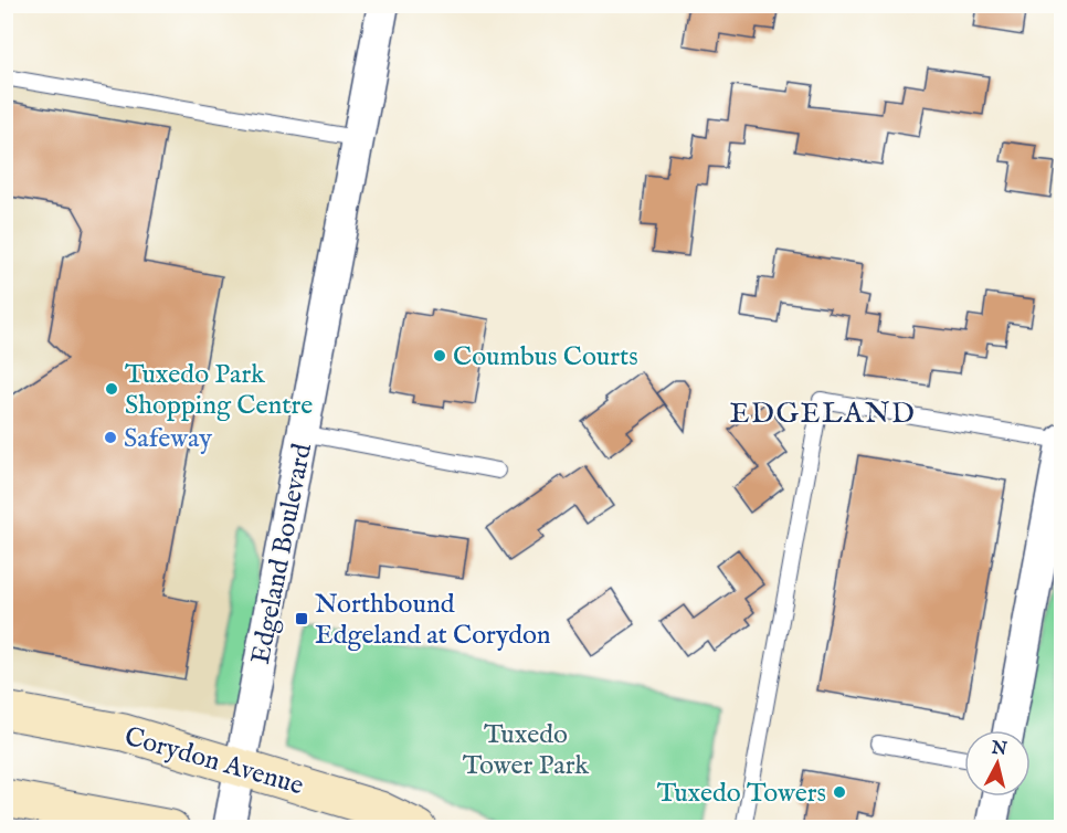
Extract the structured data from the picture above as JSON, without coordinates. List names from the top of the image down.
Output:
{
  "streets": {
    "main road": ["Corydon Avenue"],
    "street": ["Edgeland Boulevard"]
  },
  "crossings": [
    ["Edgeland Boulevard", "Corydon Avenue"]
  ],
  "districts": ["EDGELAND"],
  "parks": ["Tuxedo Tower Park"],
  "places": {
    "other": [
      "Coumbus Courts",
      "Tuxedo Park Shopping Centre",
      "Safeway",
      "Tuxedo Towers"
    ],
    "transit": ["Northbound Edgeland at Corydon"]
  },
  "north": "top"
}
